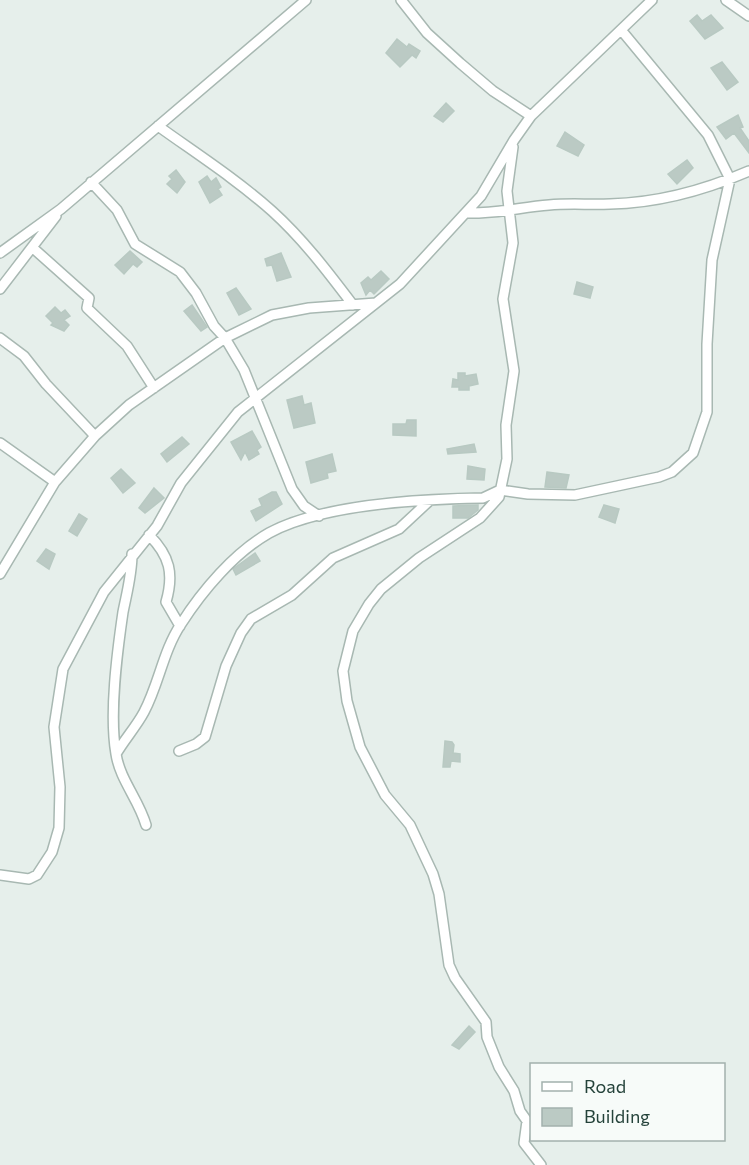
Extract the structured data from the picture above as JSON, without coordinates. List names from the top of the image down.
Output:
{
  "legend": ["Road", "Building"]
}
